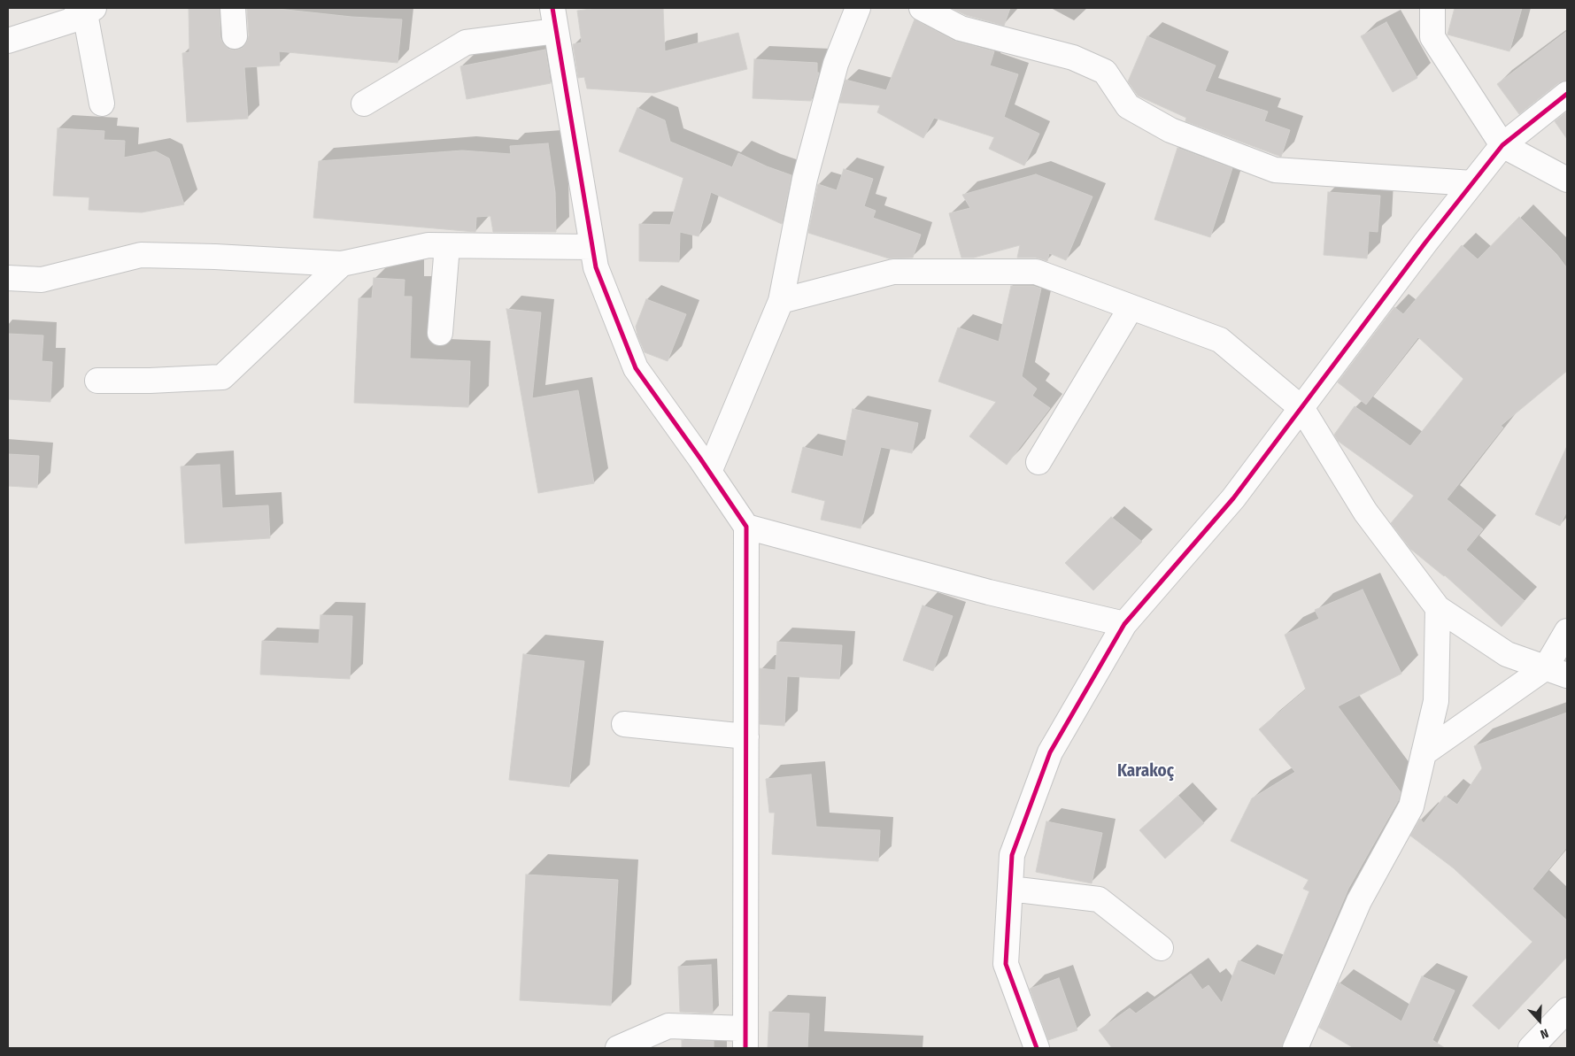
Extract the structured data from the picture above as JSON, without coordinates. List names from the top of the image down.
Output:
{
  "districts": ["Karakoç"],
  "north": "bottom"
}
